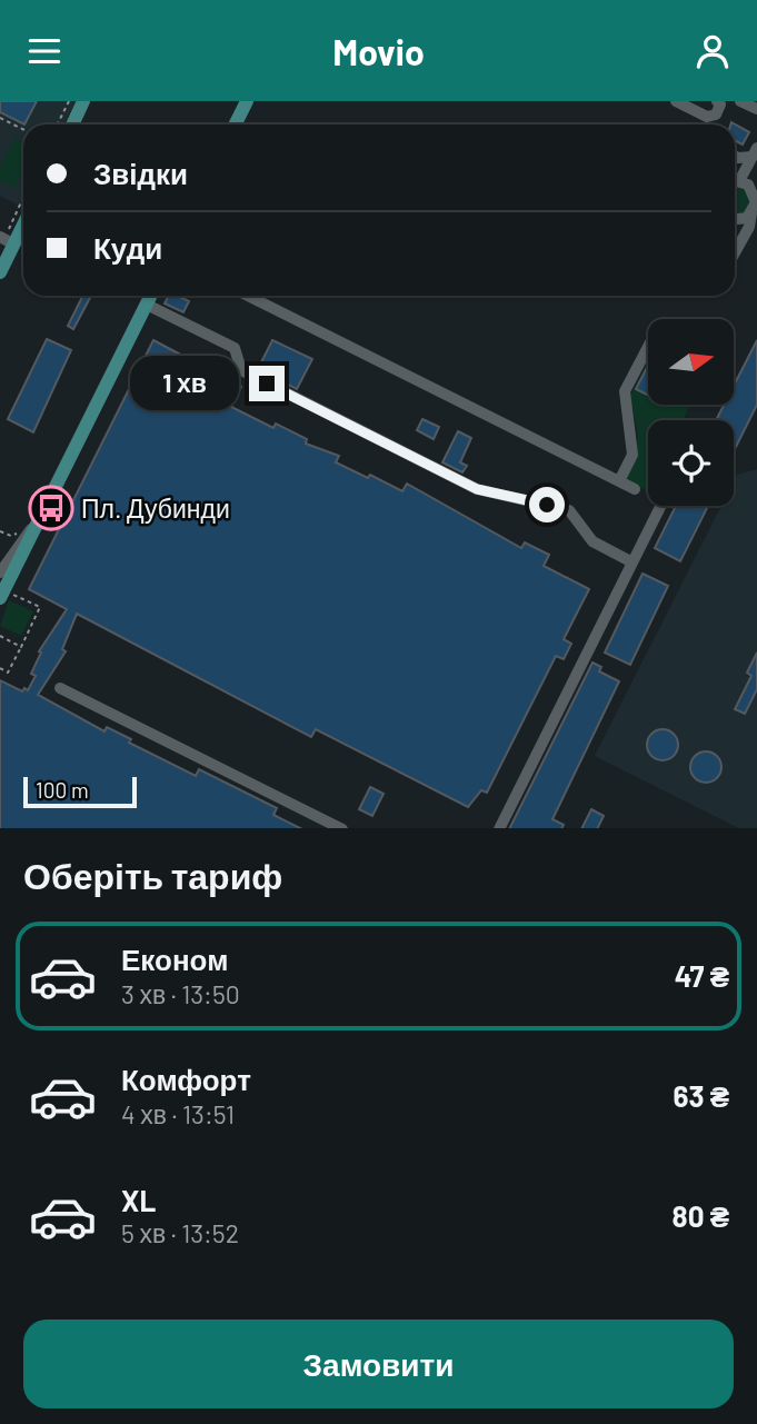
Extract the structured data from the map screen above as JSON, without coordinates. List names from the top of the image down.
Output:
{
  "places": {
    "bus stop": ["Пл. Дубинди"]
  },
  "scale_bar": "100 m",
  "north": "right",
  "page": {
    "header": "Movio",
    "banner": ["Звідки", "Куди"],
    "bubble": "1 хв",
    "scale": "100 m",
    "heading": "Оберіть тариф",
    "list": [
      {
        "name": "Економ",
        "note": "3 хв · 13:50",
        "value": "47 ₴"
      },
      {
        "name": "Комфорт",
        "note": "4 хв · 13:51",
        "value": "63 ₴"
      },
      {
        "name": "XL",
        "note": "5 хв · 13:52",
        "value": "80 ₴"
      }
    ],
    "buttons": "Замовити"
  }
}
